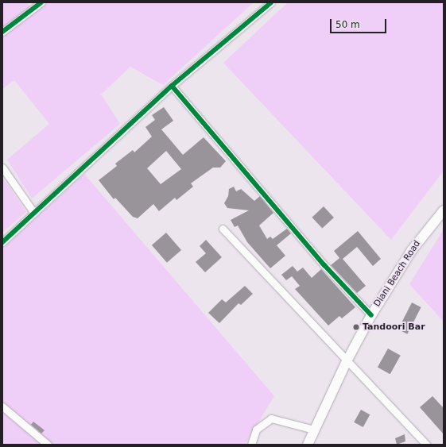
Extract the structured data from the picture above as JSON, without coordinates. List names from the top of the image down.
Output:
{
  "streets": {
    "main road": ["Diani Beach Road"]
  },
  "places": ["Tandoori Bar"],
  "scale_bar": "50 m"
}
